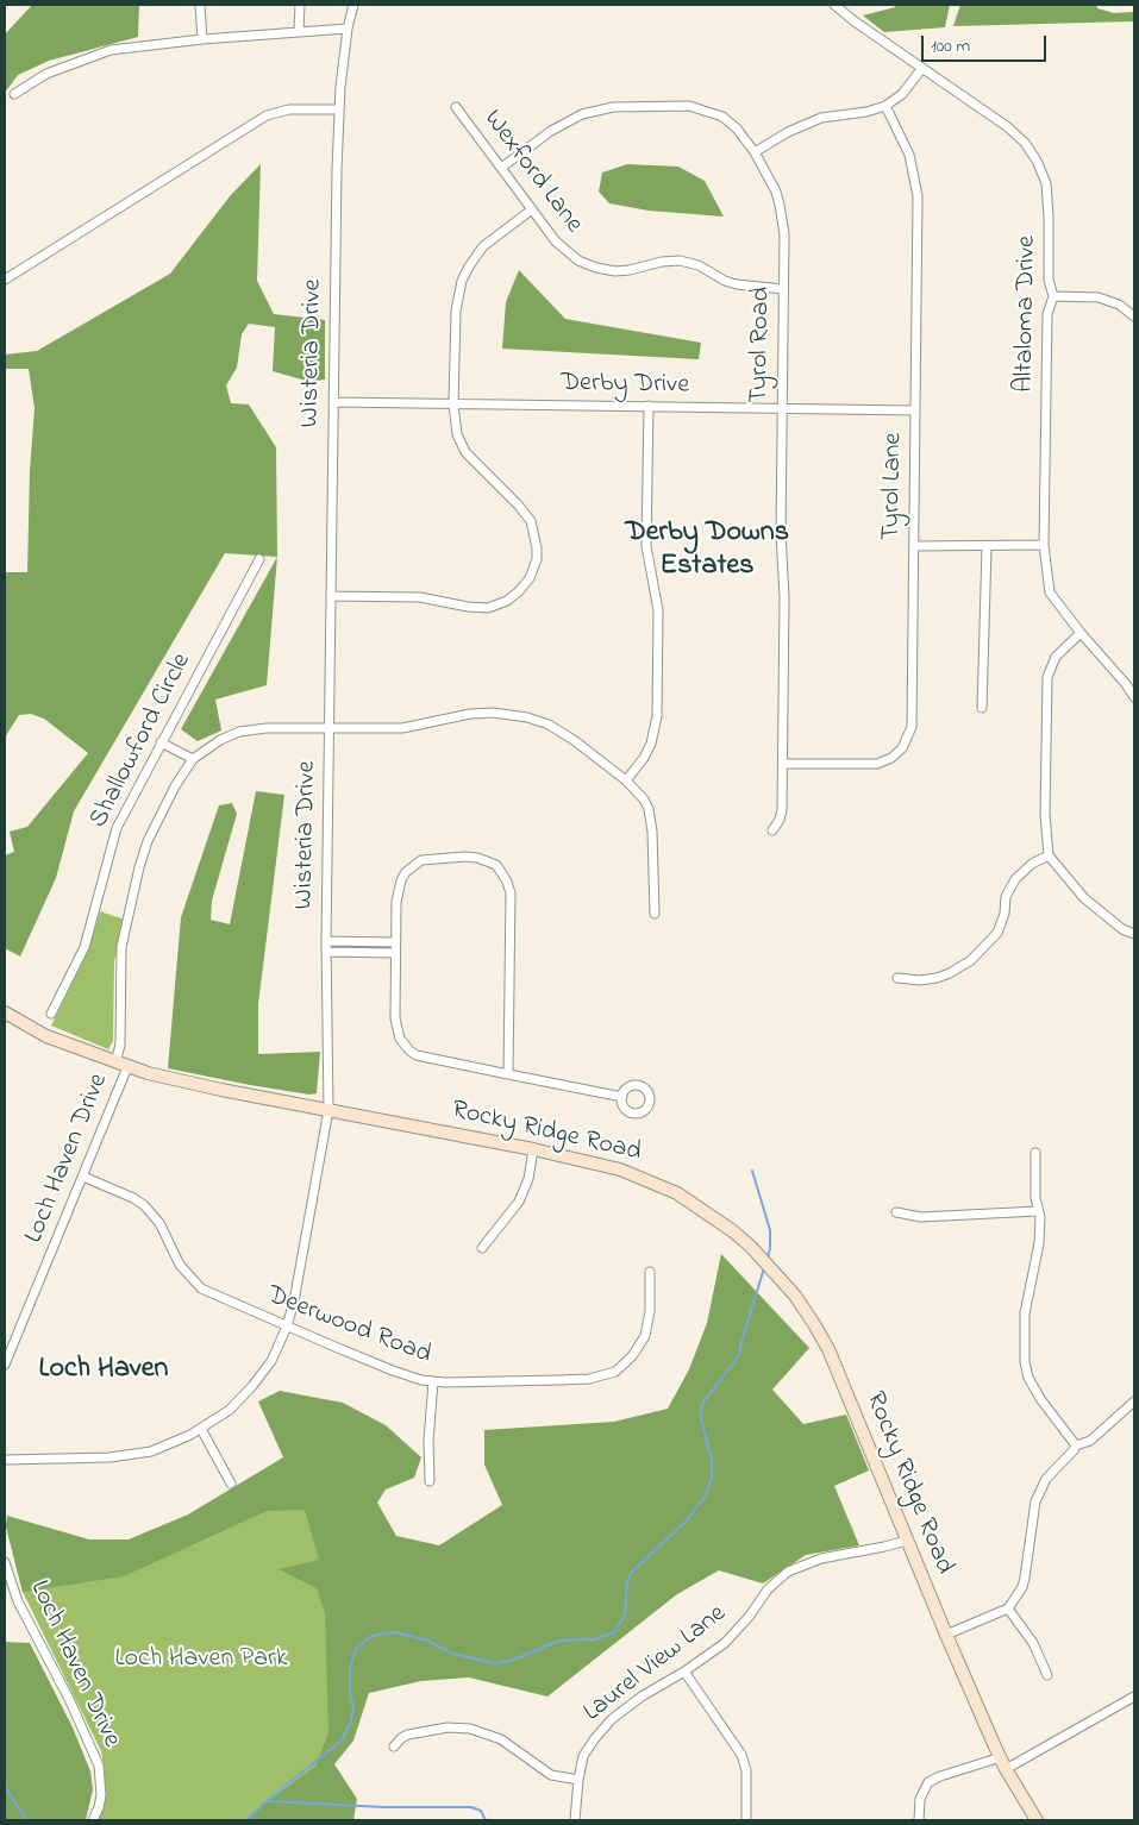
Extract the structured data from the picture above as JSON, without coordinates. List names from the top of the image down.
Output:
{
  "streets": {
    "main road": ["Rocky Ridge Road"],
    "street": [
      "Wexford Lane",
      "Altaloma Drive",
      "Tyrol Road",
      "Wisteria Drive",
      "Derby Drive",
      "Tyrol Lane",
      "Shallowford Circle",
      "Loch Haven Drive",
      "Deerwood Road",
      "Laurel View Lane"
    ]
  },
  "crossings": [
    ["Wexford Lane", "Tyrol Road"],
    ["Tyrol Road", "Derby Drive"],
    ["Tyrol Road", "Tyrol Lane"],
    ["Wisteria Drive", "Derby Drive"],
    ["Wisteria Drive", "Rocky Ridge Road"],
    ["Wisteria Drive", "Deerwood Road"],
    ["Derby Drive", "Tyrol Lane"],
    ["Rocky Ridge Road", "Loch Haven Drive"],
    ["Rocky Ridge Road", "Laurel View Lane"],
    ["Loch Haven Drive", "Deerwood Road"]
  ],
  "districts": ["Derby Downs Estates", "Loch Haven"],
  "parks": ["Loch Haven Park"],
  "scale_bar": "100 m"
}
